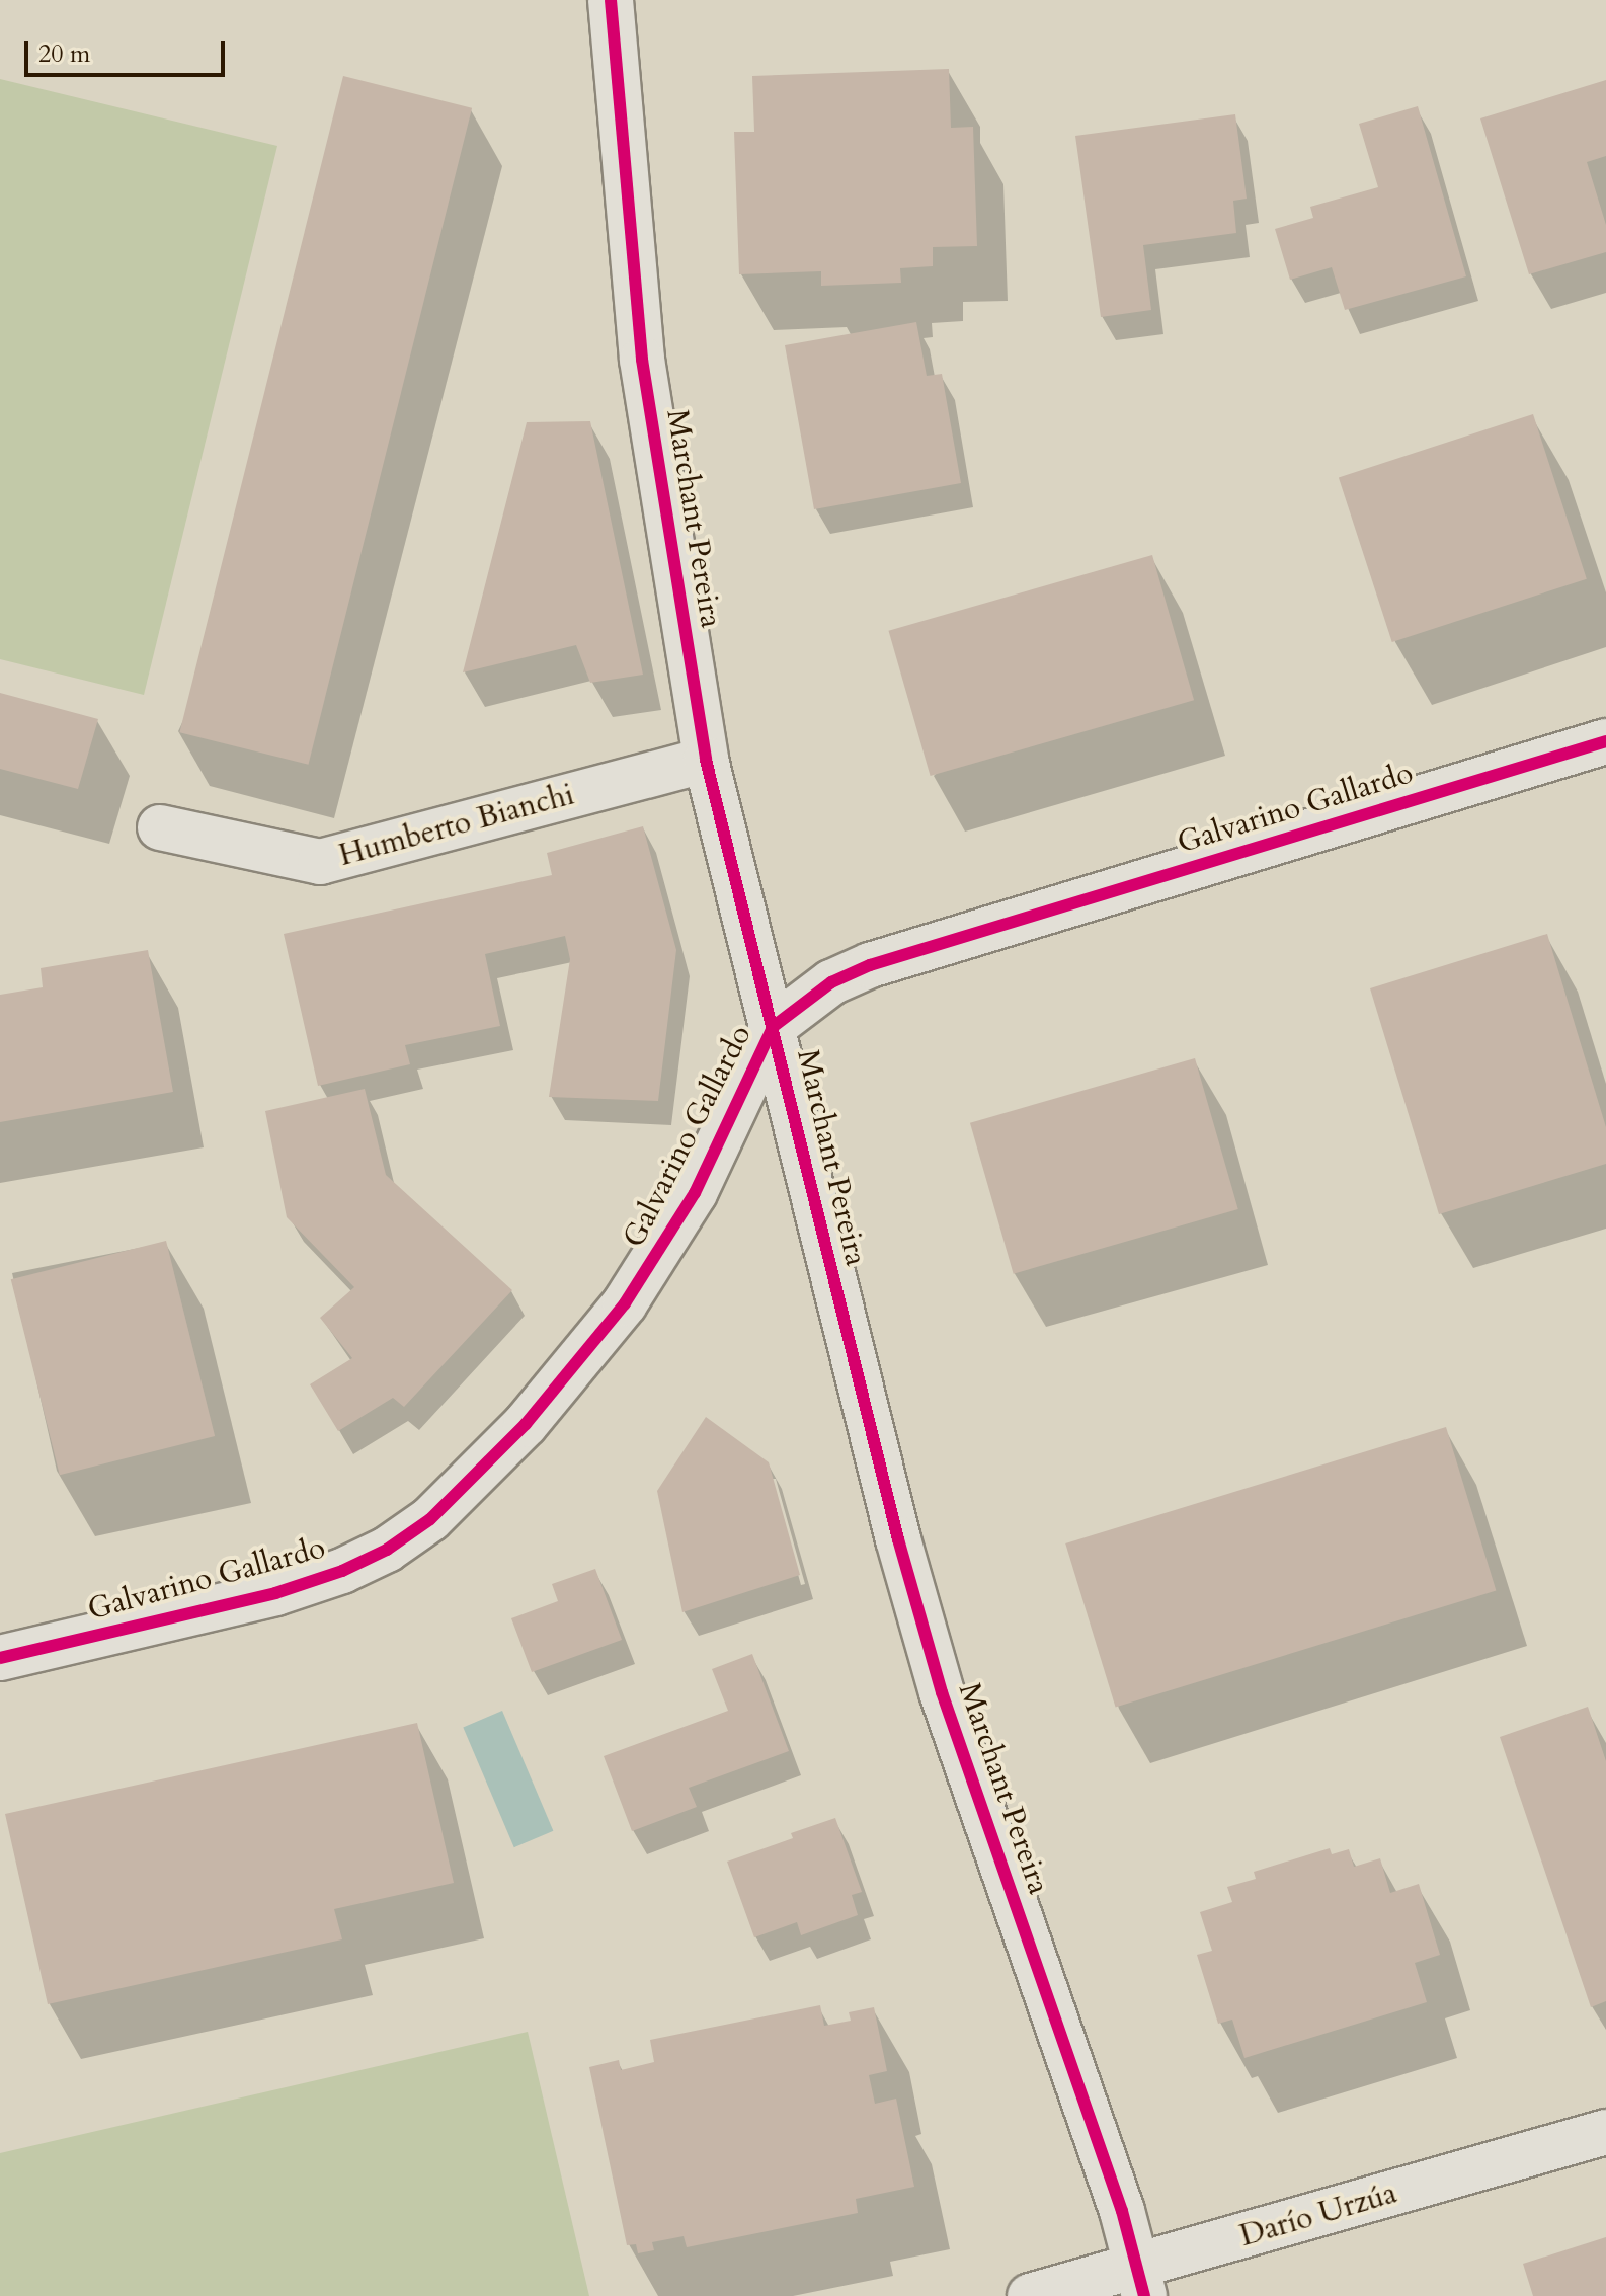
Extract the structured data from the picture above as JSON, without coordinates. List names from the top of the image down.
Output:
{
  "streets": {
    "street": [
      "Marchant Pereira",
      "Galvarino Gallardo",
      "Humberto Bianchi",
      "Darío Urzúa"
    ]
  },
  "crossings": [
    ["Marchant Pereira", "Galvarino Gallardo"],
    ["Marchant Pereira", "Humberto Bianchi"],
    ["Marchant Pereira", "Darío Urzúa"]
  ],
  "scale_bar": "20 m"
}
